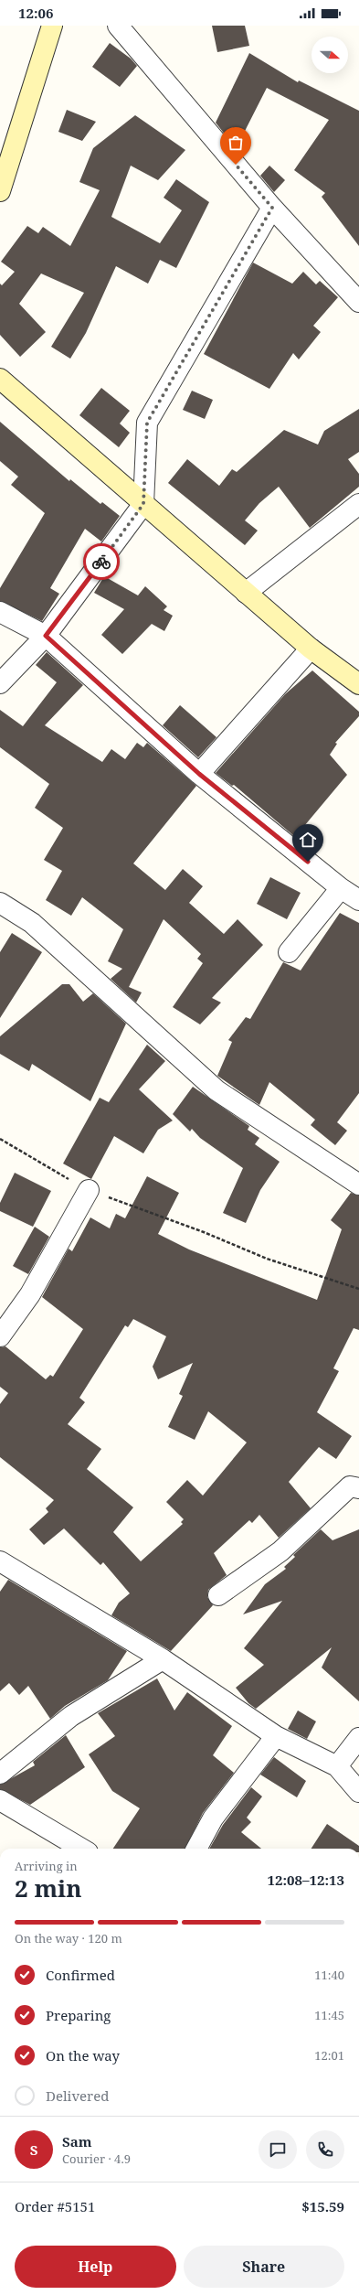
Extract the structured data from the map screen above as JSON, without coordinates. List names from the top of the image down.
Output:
{
  "north": "right",
  "page": {
    "status": "12:06",
    "heading": ["2 min", "Arriving in", "12:08–12:13"],
    "panel": [
      "Sam",
      "Courier · 4.9",
      "Order #5151",
      "$15.59"
    ],
    "bar": "On the way · 120 m",
    "list": [
      ["Confirmed", "11:40"],
      ["Preparing", "11:45"],
      ["On the way", "12:01"],
      "Delivered"
    ],
    "round": "S",
    "buttons": ["Help", "Share"]
  }
}
